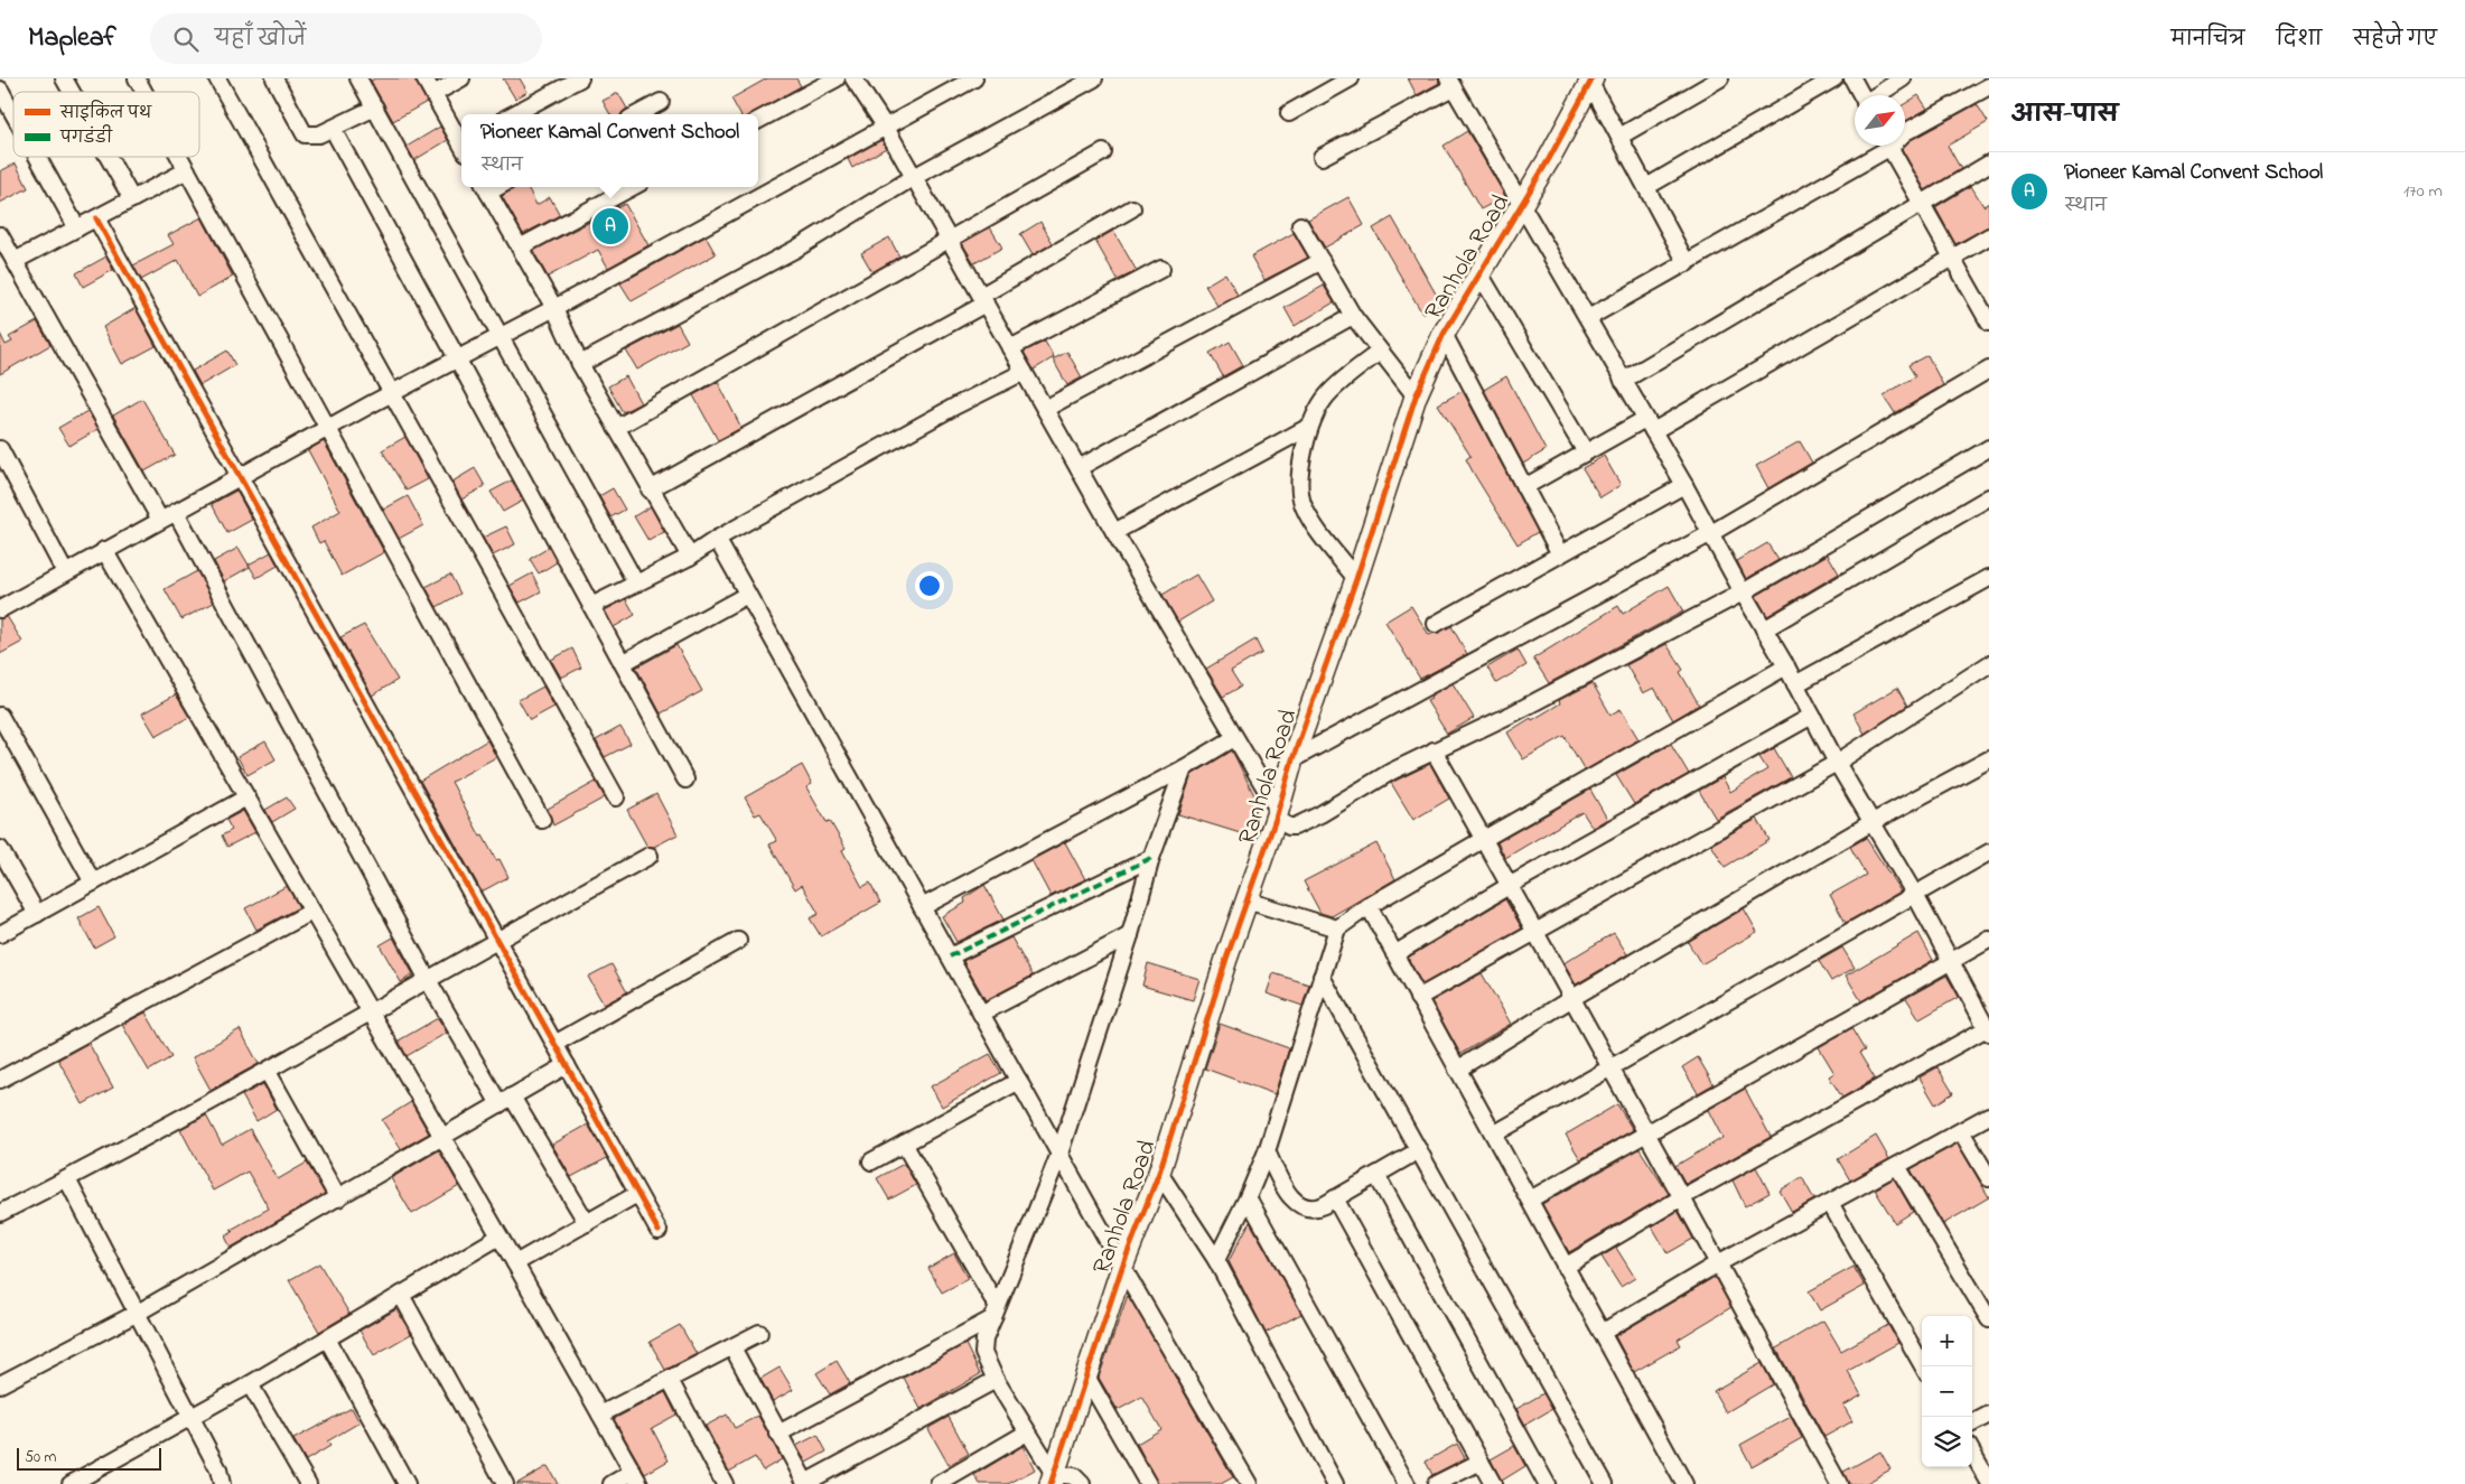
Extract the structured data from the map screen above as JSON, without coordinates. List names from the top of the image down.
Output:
{
  "streets": {
    "street": ["Ranhola Road"]
  },
  "legend": ["साइकिल पथ", "पगडंडी"],
  "scale_bar": "50 m",
  "north": "top right",
  "page": {
    "header": "Mapleaf",
    "search": "यहाँ खोजें",
    "nav": ["मानचित्र", "दिशा", "सहेजे गए"],
    "heading": "आस-पास",
    "popup": ["Pioneer Kamal Convent School", "स्थान"],
    "list": [
      {
        "mark": "A",
        "name": "Pioneer Kamal Convent School",
        "note": "स्थान",
        "value": "170 m"
      }
    ],
    "pins": "A",
    "map_buttons": ["+", "−"],
    "scale": "50 m"
  }
}
